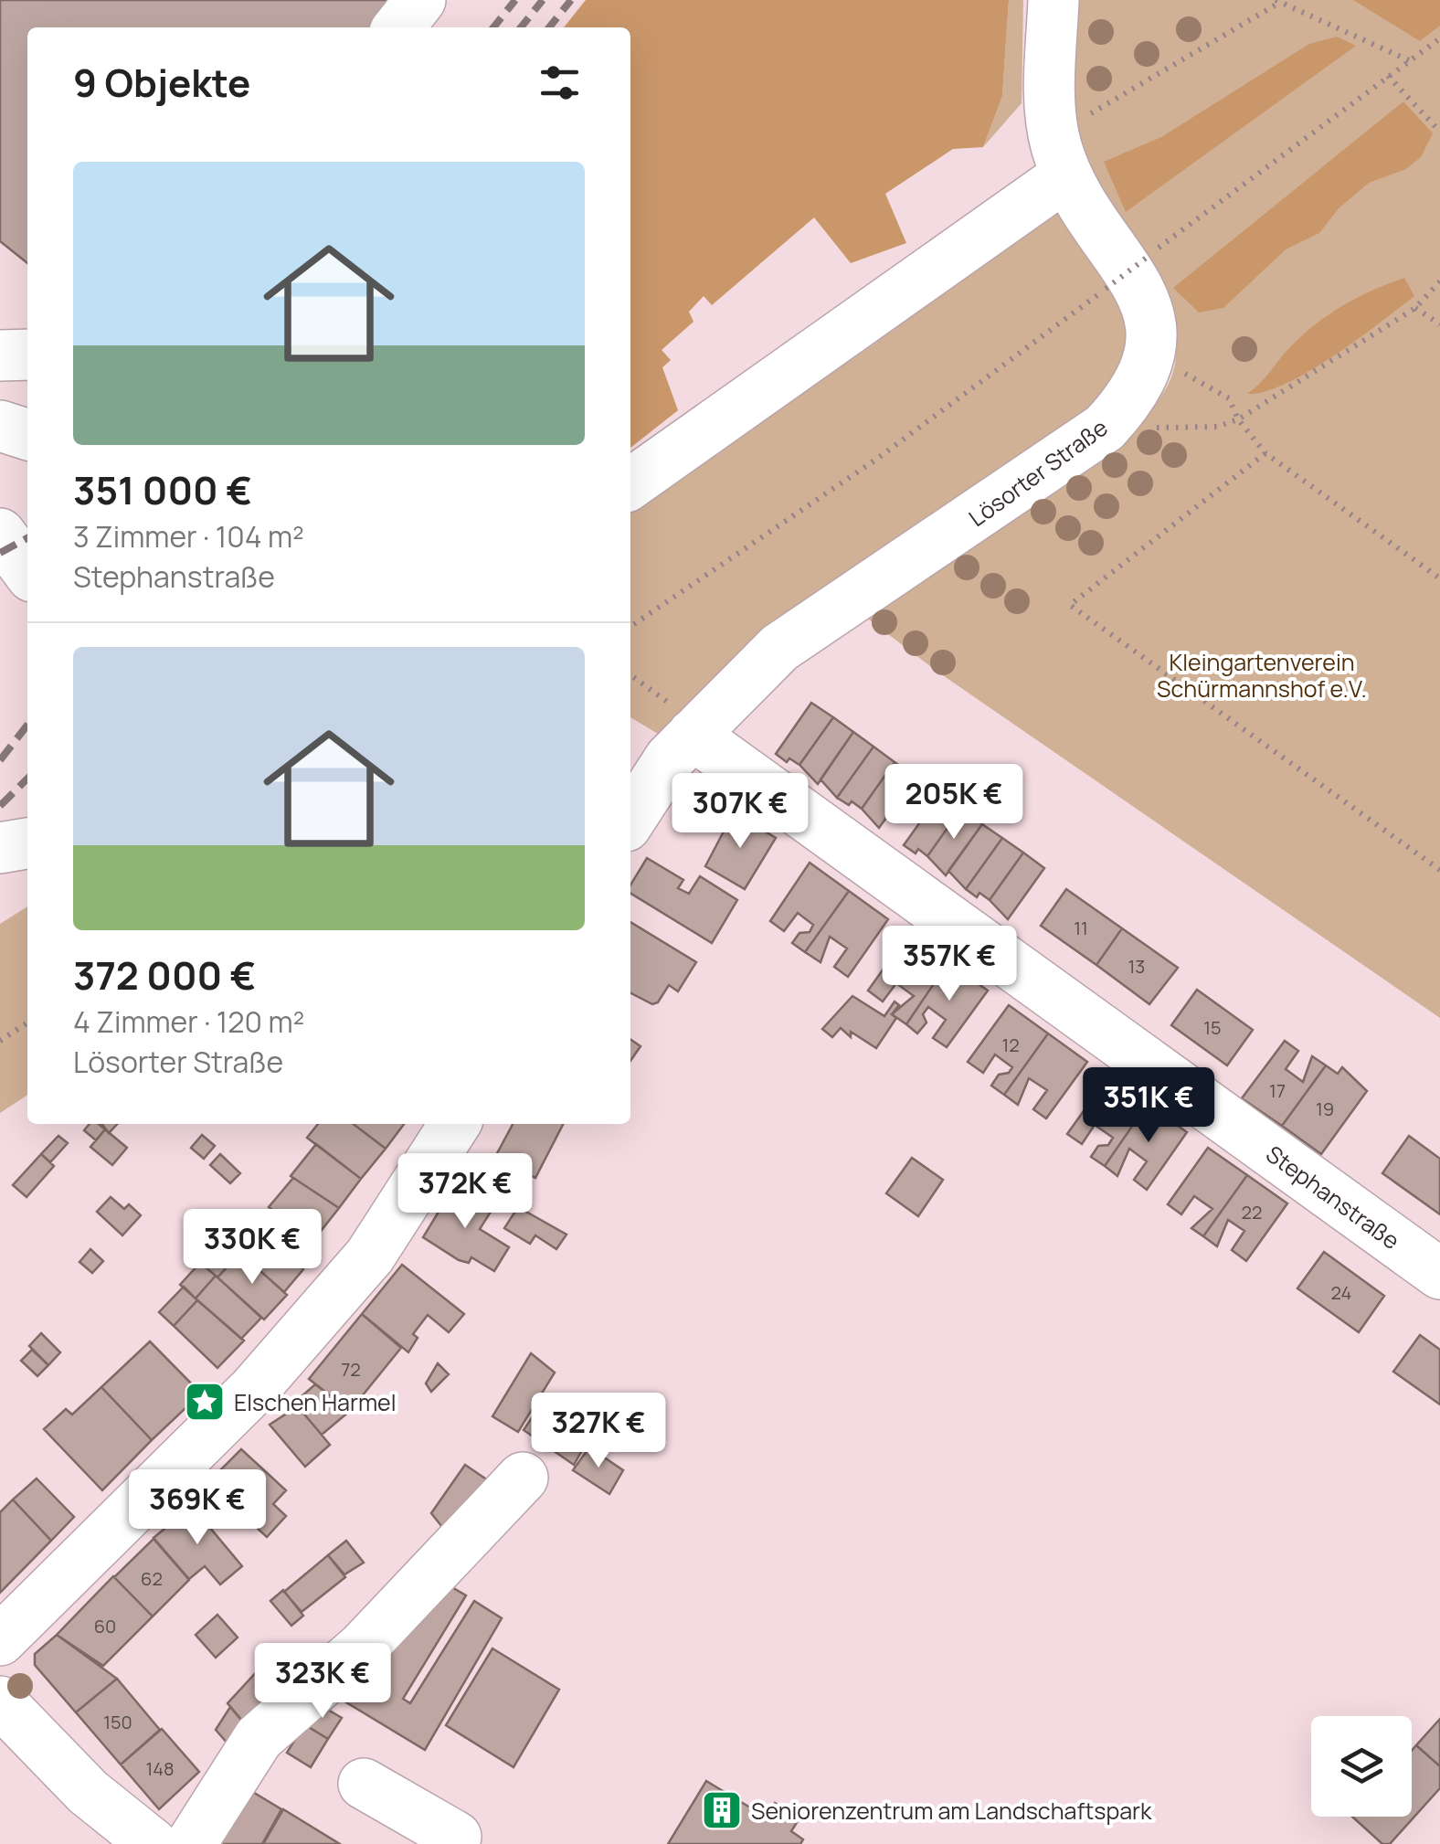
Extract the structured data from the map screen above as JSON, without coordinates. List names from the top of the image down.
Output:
{
  "streets": {
    "street": ["Lösorter Straße", "Stephanstraße"]
  },
  "crossings": [
    ["Lösorter Straße", "Stephanstraße"]
  ],
  "parks": ["Kleingartenverein Schürmannshof e.V."],
  "places": {
    "place": ["Elschen Harmel"],
    "building": ["Seniorenzentrum am Landschaftspark"]
  },
  "house_numbers": [
    "11",
    "13",
    "15",
    "12",
    "17",
    "19",
    "22",
    "24",
    "72",
    "62",
    "60",
    "150",
    "148"
  ],
  "page": {
    "heading": "9 Objekte",
    "list": [
      {
        "name": "351 000 €",
        "note": "3 Zimmer · 104 m² · Stephanstraße"
      },
      {
        "name": "372 000 €",
        "note": "4 Zimmer · 120 m² · Lösorter Straße"
      }
    ],
    "price": [
      "205K €",
      "307K €",
      "357K €",
      "351K €",
      "372K €",
      "330K €",
      "327K €",
      "369K €",
      "323K €"
    ]
  }
}
